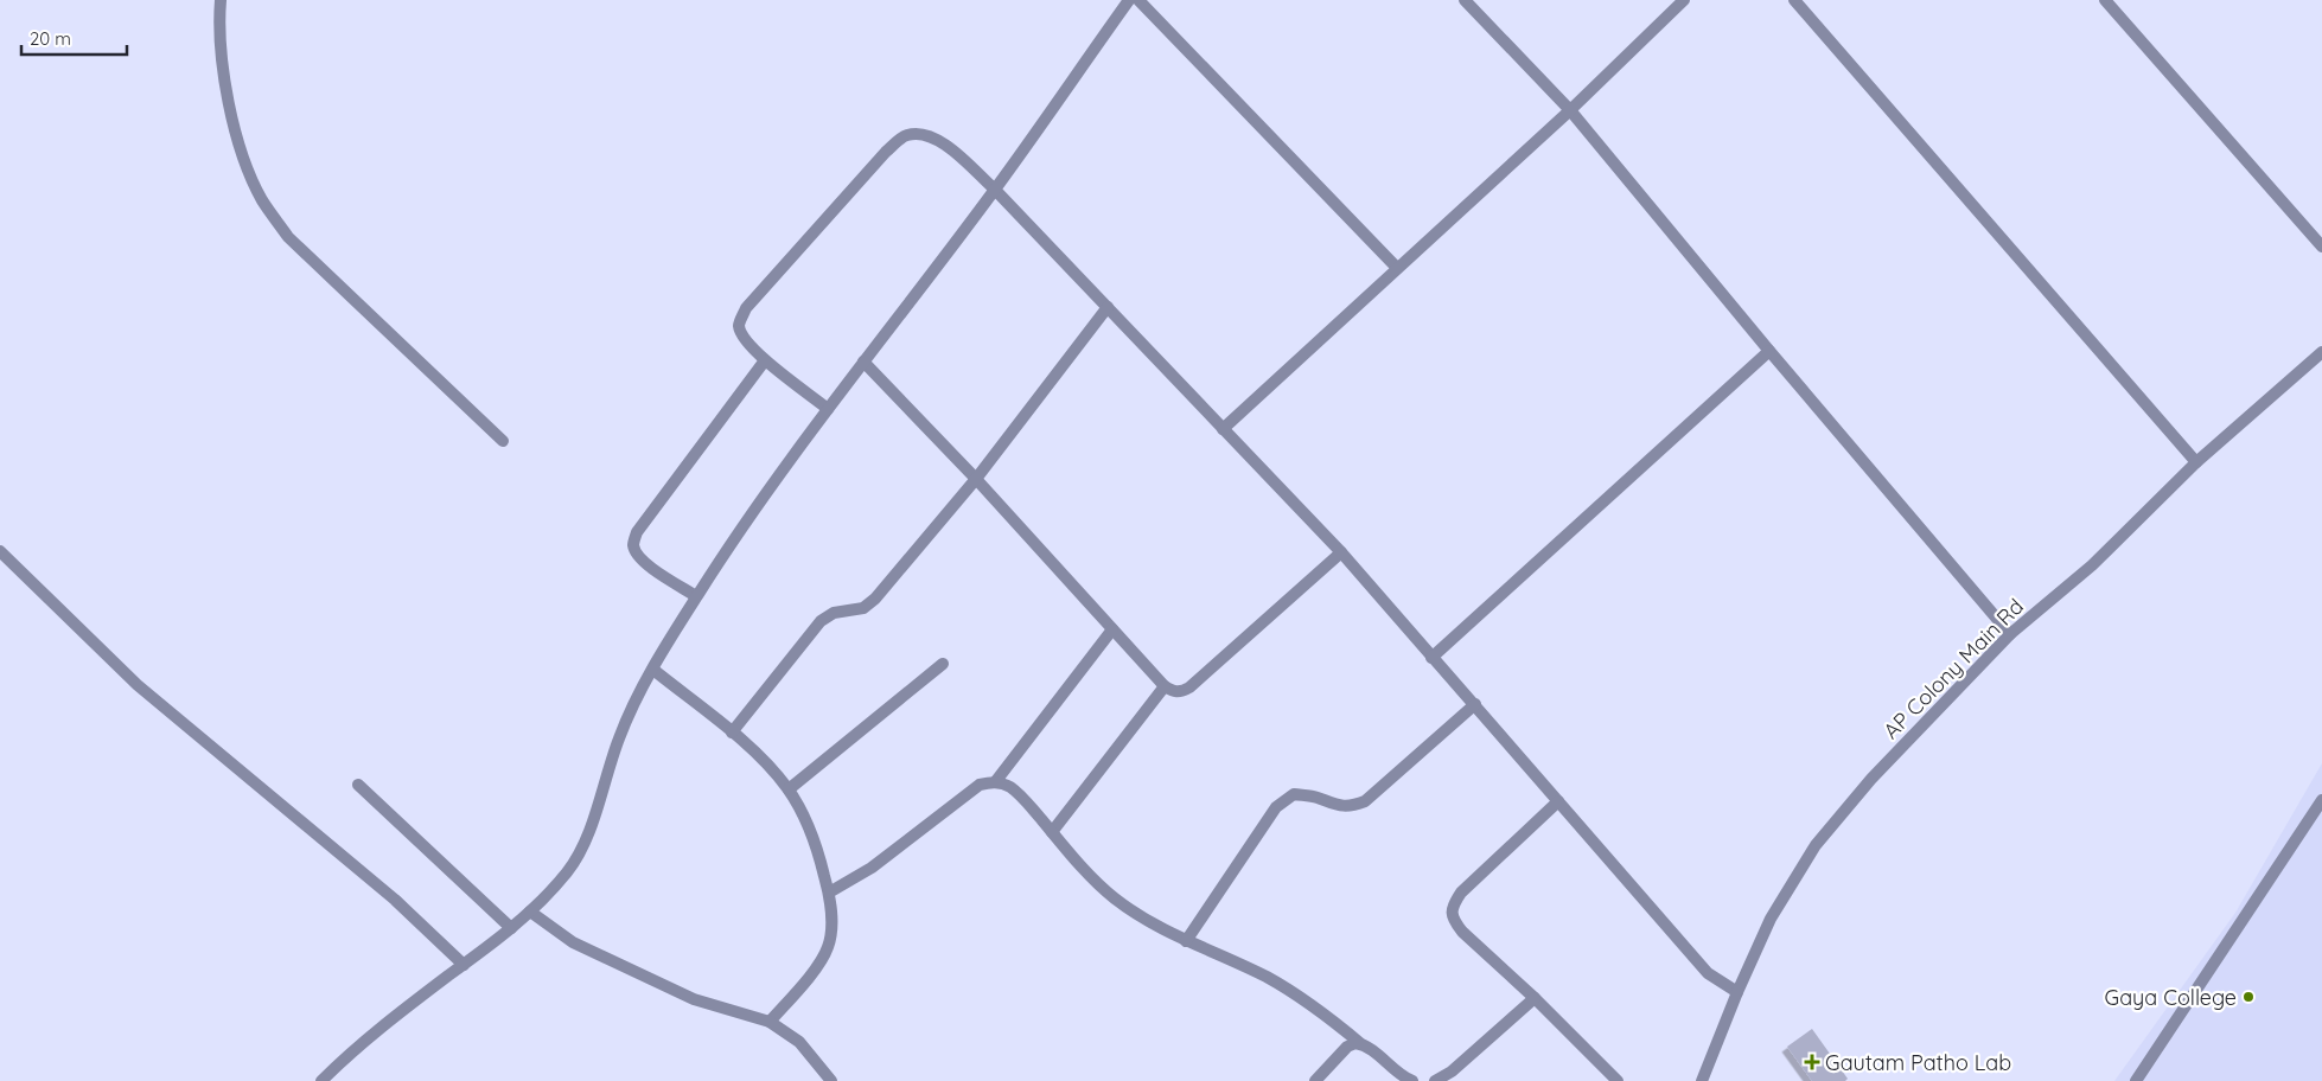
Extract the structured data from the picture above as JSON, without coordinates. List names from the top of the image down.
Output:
{
  "streets": {
    "street": ["AP Colony Main Rd"]
  },
  "places": {
    "other": ["Gaya College"],
    "health": ["Gautam Patho Lab"]
  },
  "scale_bar": "20 m"
}
